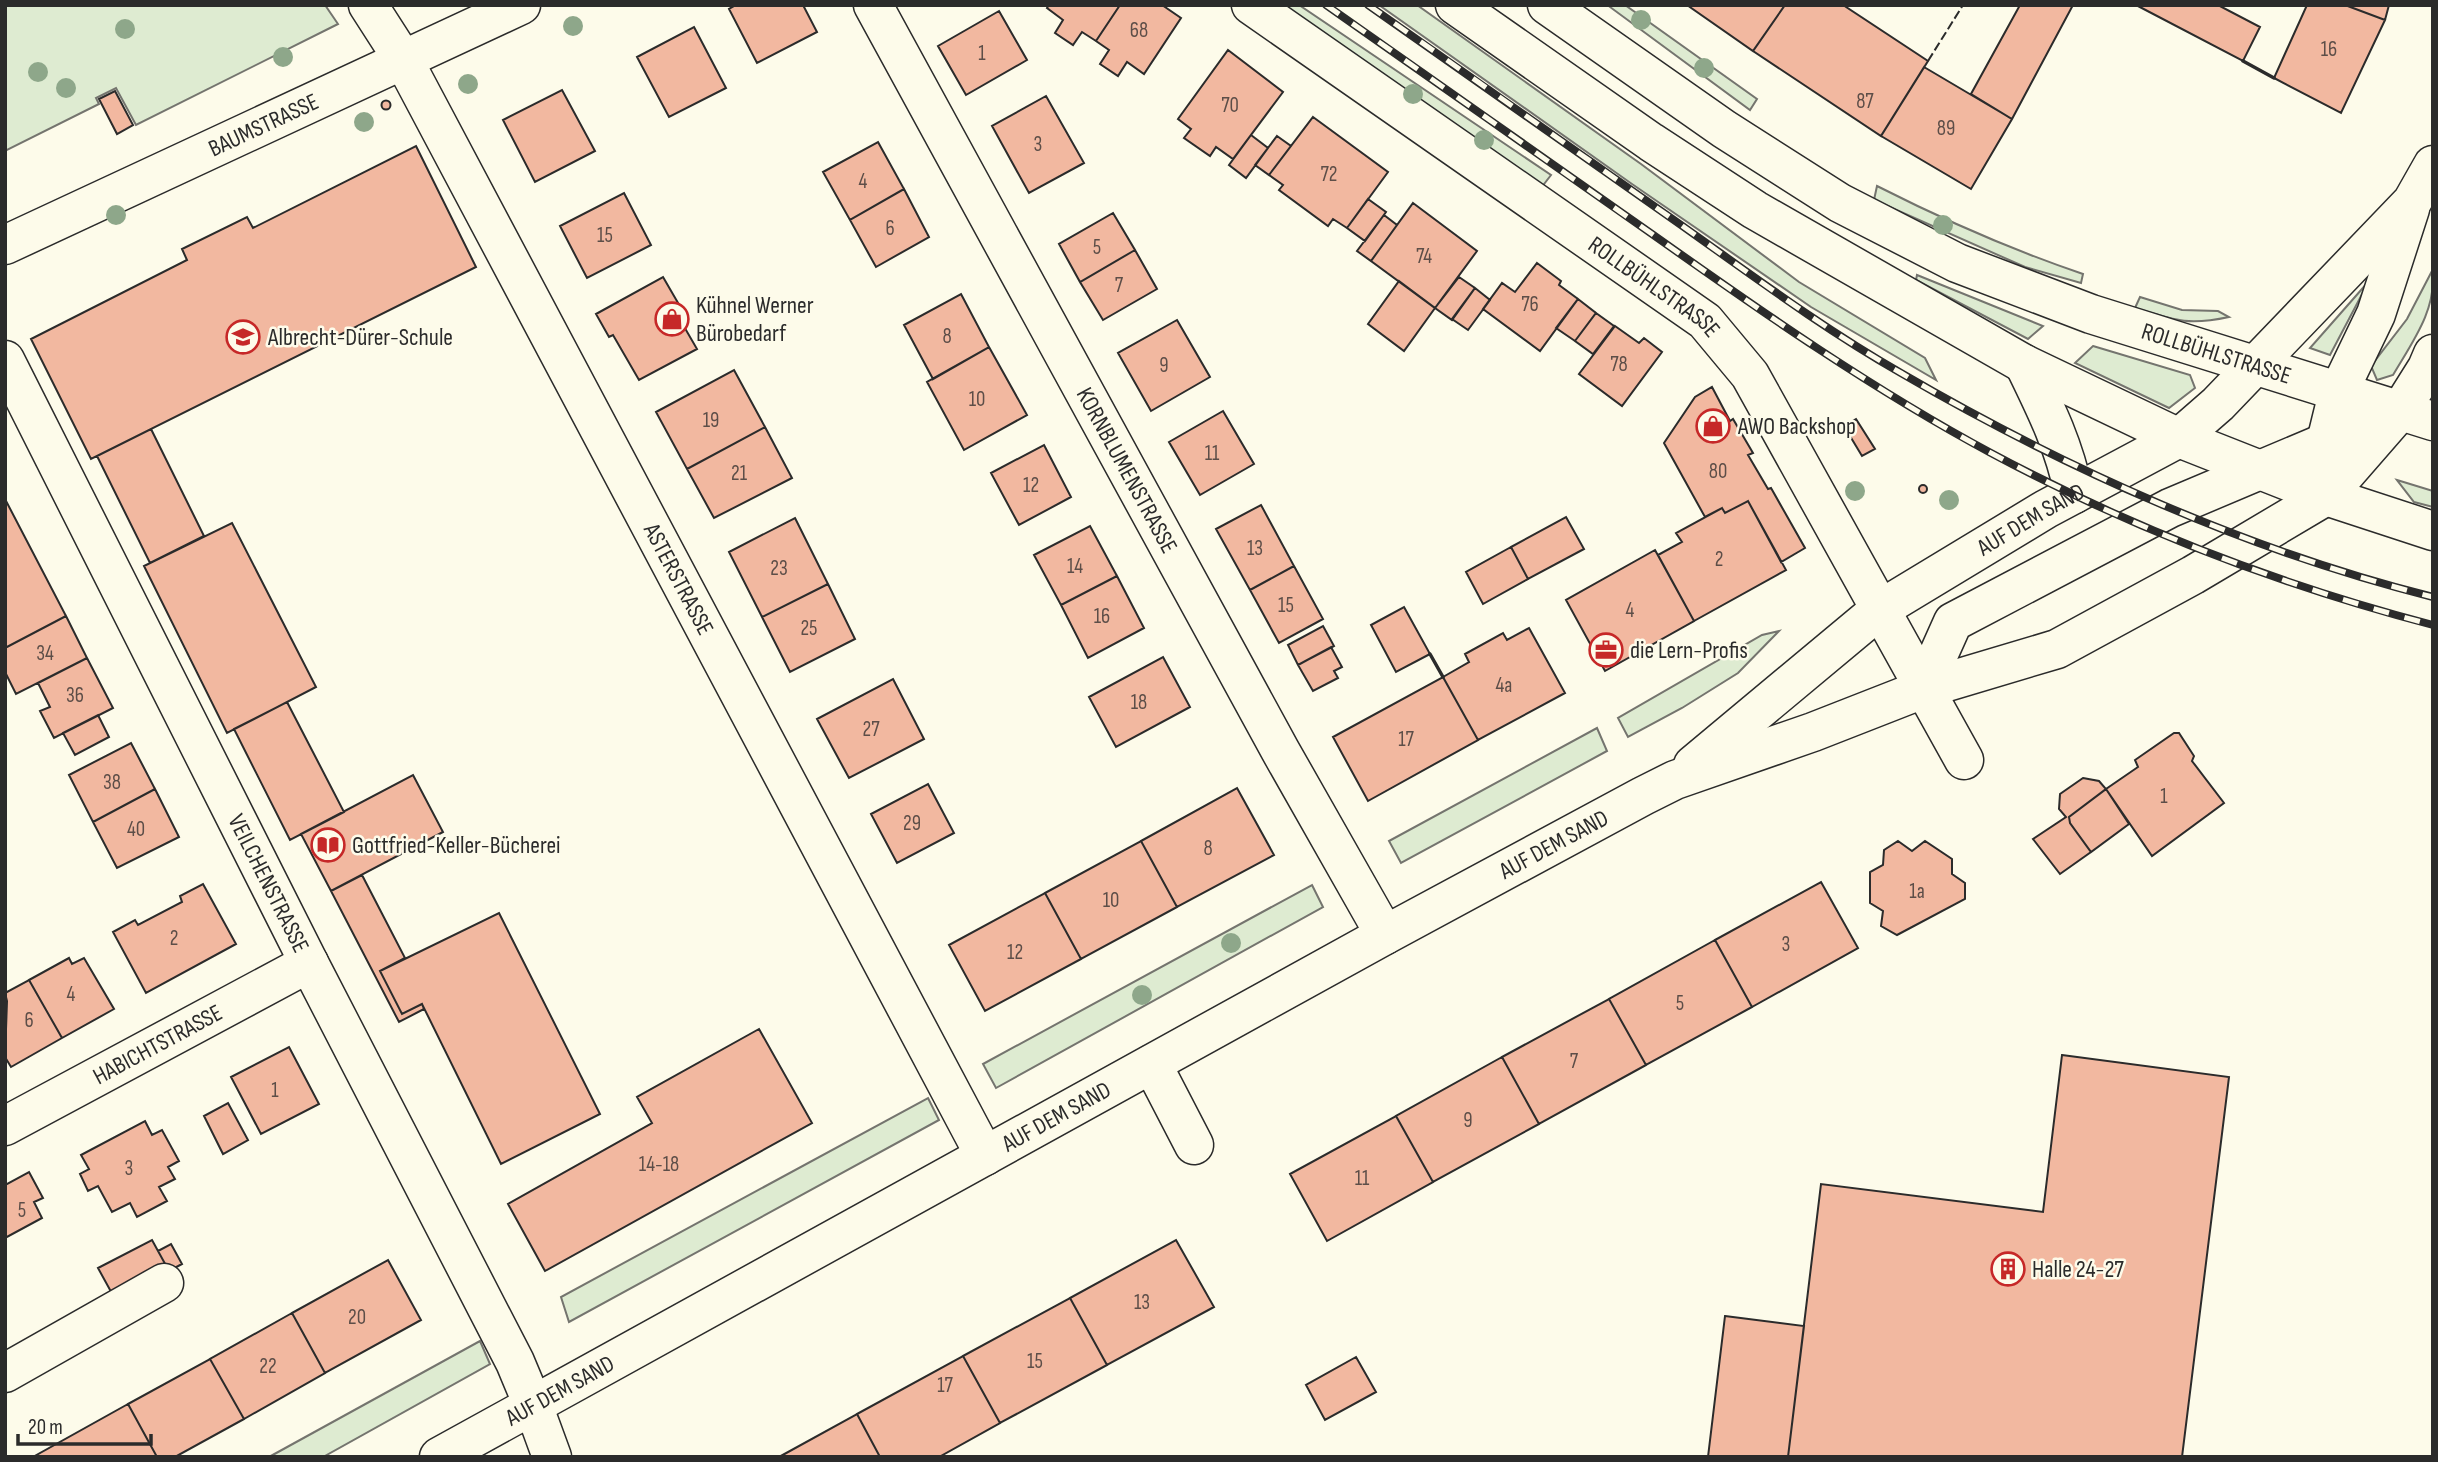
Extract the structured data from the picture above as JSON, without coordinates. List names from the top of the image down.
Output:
{
  "streets": {
    "street": [
      "BAUMSTRASSE",
      "ROLLBÜHLSTRASSE",
      "KORNBLUMENSTRASSE",
      "AUF DEM SAND",
      "ASTERSTRASSE",
      "VEILCHENSTRASSE",
      "HABICHTSTRASSE"
    ]
  },
  "crossings": [
    ["BAUMSTRASSE", "ASTERSTRASSE"],
    ["ROLLBÜHLSTRASSE", "AUF DEM SAND"],
    ["KORNBLUMENSTRASSE", "AUF DEM SAND"],
    ["AUF DEM SAND", "ASTERSTRASSE"],
    ["AUF DEM SAND", "VEILCHENSTRASSE"],
    ["VEILCHENSTRASSE", "HABICHTSTRASSE"]
  ],
  "places": {
    "shop": ["Kühnel Werner Bürobedarf", "AWO Backshop"],
    "school or university": ["Albrecht-Dürer-Schule"],
    "office": ["die Lern-Profis"],
    "library": ["Gottfried-Keller-Bücherei"],
    "building": ["Halle 24-27"]
  },
  "house_numbers": [
    "68",
    "16",
    "1",
    "87",
    "70",
    "89",
    "3",
    "72",
    "4",
    "6",
    "15",
    "5",
    "74",
    "7",
    "76",
    "8",
    "78",
    "9",
    "10",
    "19",
    "11",
    "80",
    "21",
    "12",
    "13",
    "2",
    "14",
    "23",
    "15",
    "4",
    "16",
    "25",
    "34",
    "4a",
    "36",
    "18",
    "27",
    "17",
    "38",
    "1",
    "29",
    "40",
    "8",
    "1a",
    "10",
    "2",
    "3",
    "12",
    "4",
    "5",
    "6",
    "7",
    "1",
    "9",
    "14-18",
    "3",
    "11",
    "5",
    "13",
    "20",
    "15",
    "22",
    "17"
  ],
  "scale_bar": "20 m"
}
